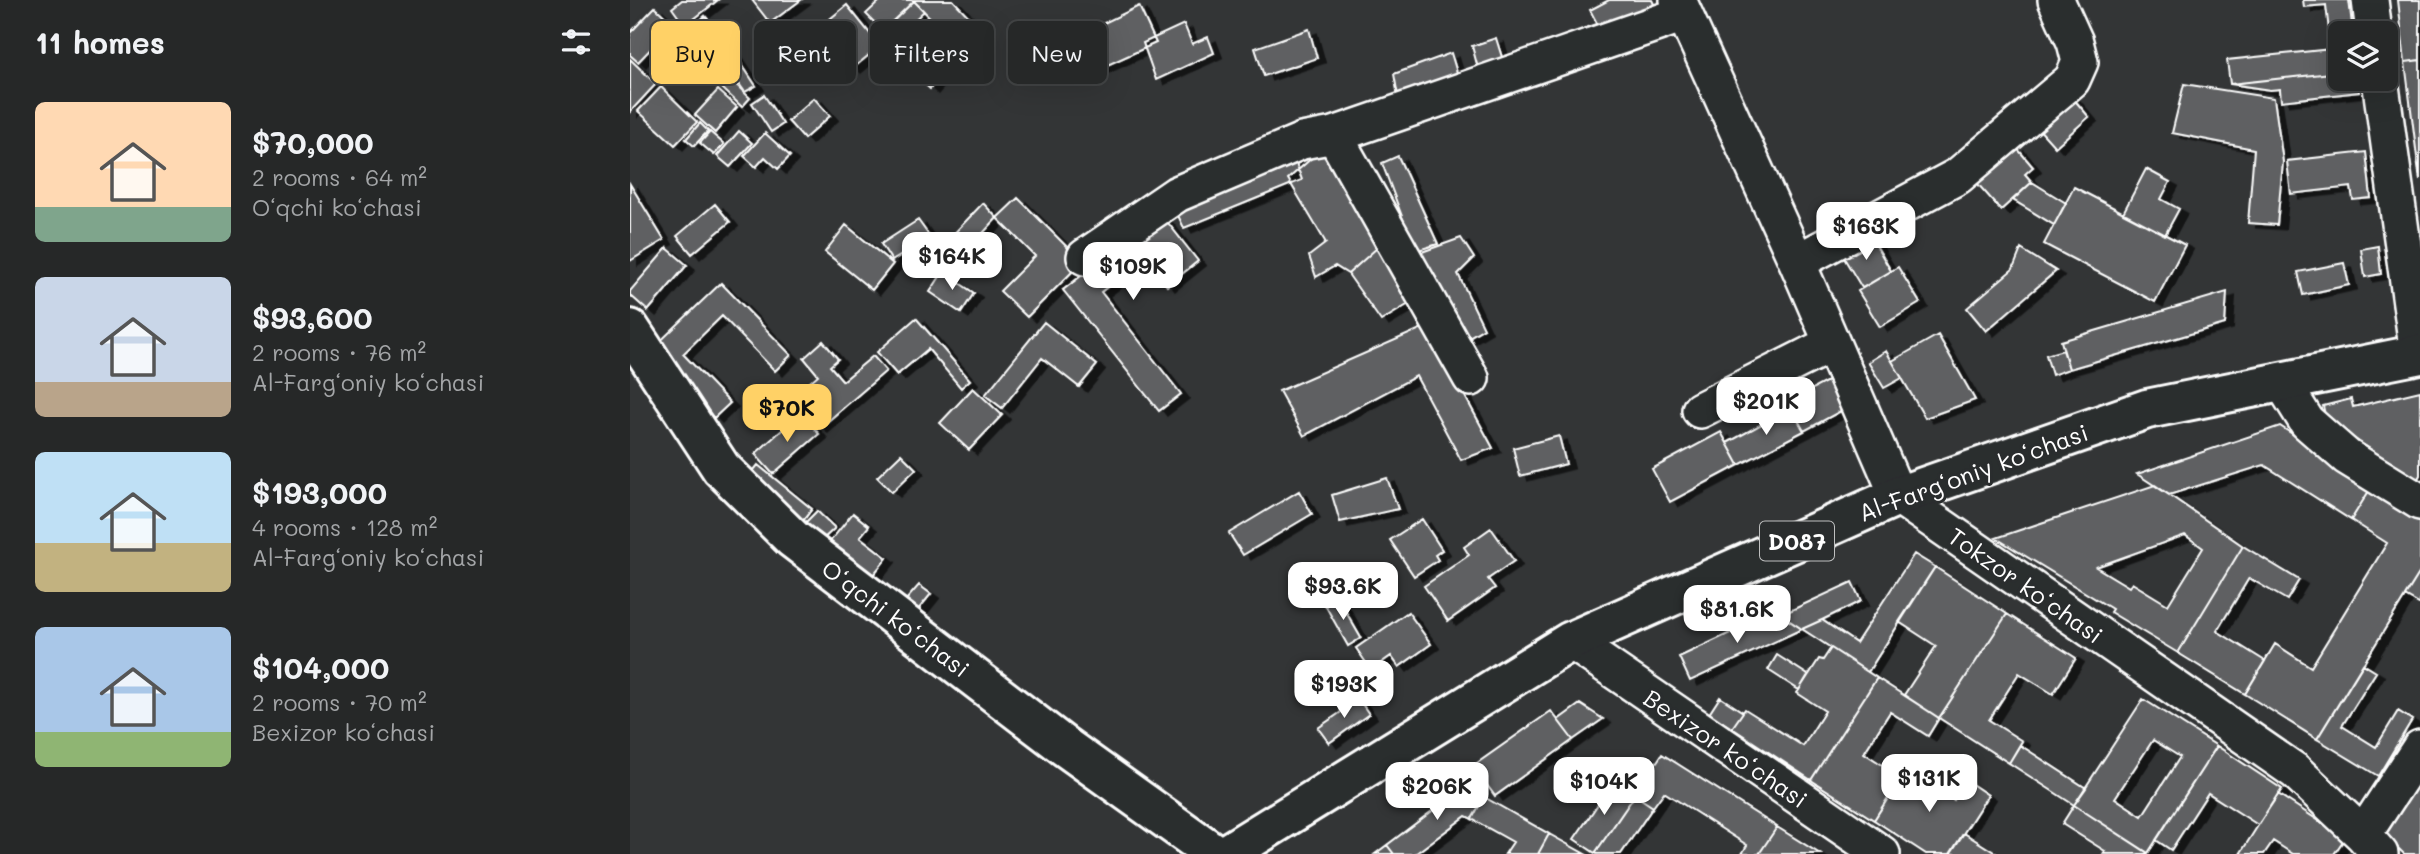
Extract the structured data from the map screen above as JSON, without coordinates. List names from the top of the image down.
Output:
{
  "streets": {
    "main road": ["Al-Fargʻoniy koʻchasi", "D087", "Oʻqchi koʻchasi"],
    "street": ["Tokzor koʻchasi", "Bexizor koʻchasi"]
  },
  "crossings": [
    ["Al-Fargʻoniy koʻchasi", "Tokzor koʻchasi"],
    ["Al-Fargʻoniy koʻchasi", "Bexizor koʻchasi"]
  ],
  "page": {
    "heading": "11 homes",
    "chip": [
      "Buy",
      "Rent",
      "Filters",
      "New"
    ],
    "list": [
      {
        "name": "$70,000",
        "note": "2 rooms · 64 m² · Oʻqchi koʻchasi"
      },
      {
        "name": "$93,600",
        "note": "2 rooms · 76 m² · Al-Fargʻoniy koʻchasi"
      },
      {
        "name": "$193,000",
        "note": "4 rooms · 128 m² · Al-Fargʻoniy koʻchasi"
      },
      {
        "name": "$104,000",
        "note": "2 rooms · 70 m² · Bexizor koʻchasi"
      }
    ],
    "price": [
      "$163K",
      "$164K",
      "$109K",
      "$201K",
      "$70K",
      "$93.6K",
      "$81.6K",
      "$193K",
      "$131K",
      "$104K",
      "$206K"
    ]
  }
}
